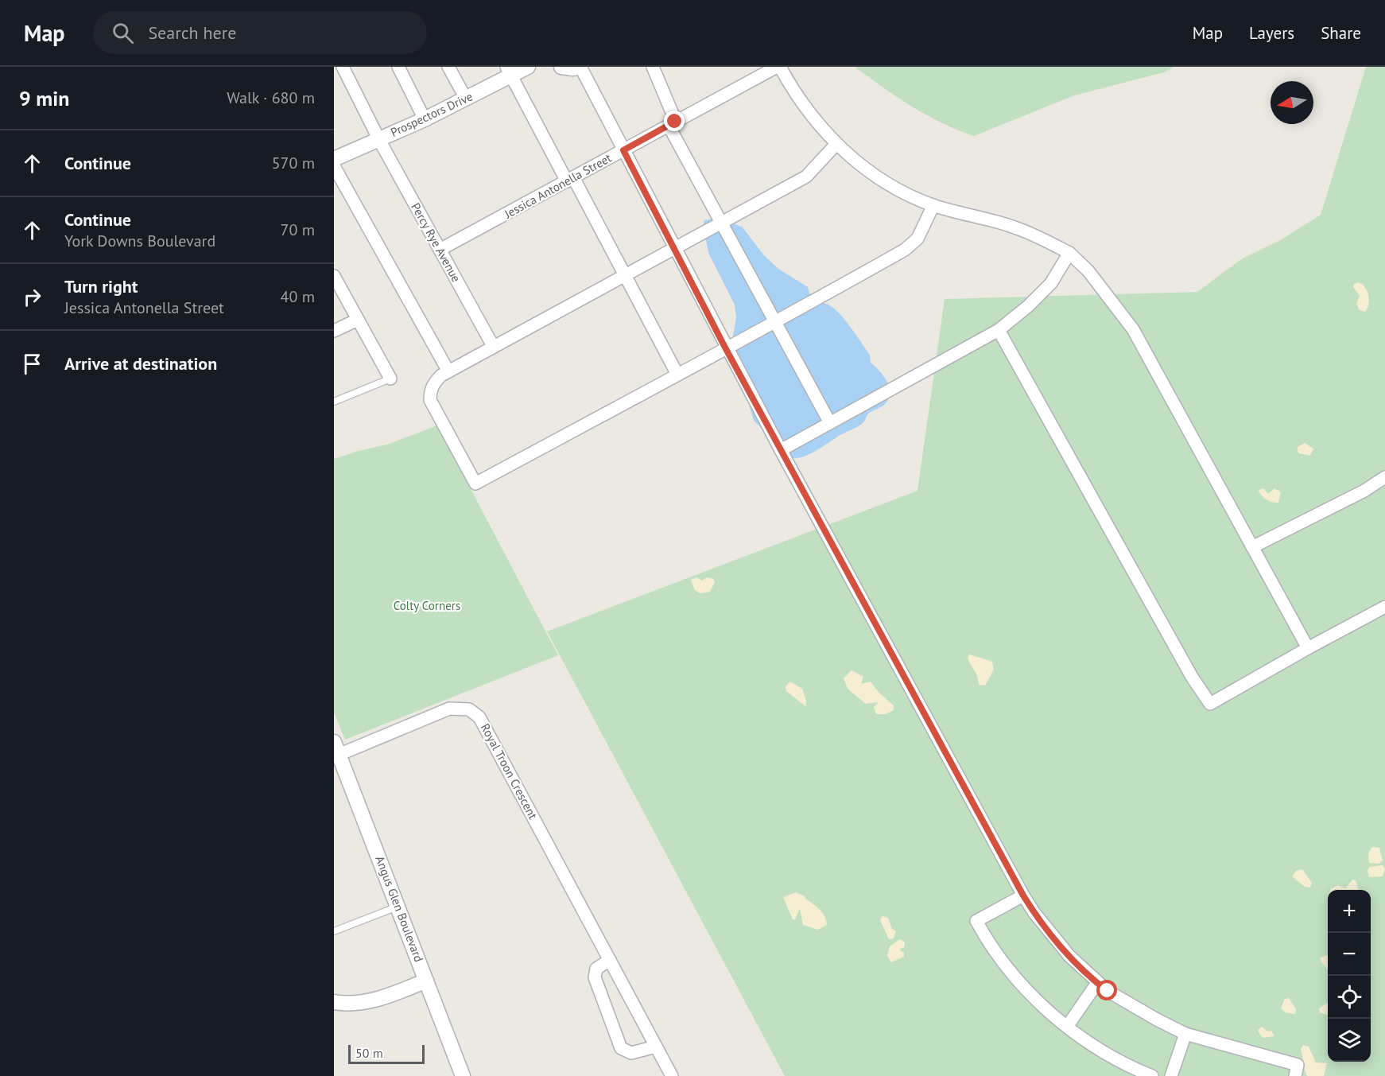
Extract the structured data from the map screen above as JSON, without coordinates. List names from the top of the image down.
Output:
{
  "streets": {
    "street": [
      "Prospectors Drive",
      "Jessica Antonella Street",
      "Percy Rye Avenue",
      "Royal Troon Crescent",
      "Angus Glen Boulevard"
    ]
  },
  "crossings": [
    ["Prospectors Drive", "Percy Rye Avenue"],
    ["Jessica Antonella Street", "Percy Rye Avenue"],
    ["Royal Troon Crescent", "Angus Glen Boulevard"]
  ],
  "parks": ["Colty Corners"],
  "scale_bar": "50 m",
  "north": "left",
  "page": {
    "header": "Map",
    "search": "Search here",
    "nav": ["Map", "Layers", "Share"],
    "heading": ["9 min", "Walk · 680 m"],
    "list": [
      ["Continue", "570 m"],
      ["Continue", "York Downs Boulevard", "70 m"],
      ["Turn right", "Jessica Antonella Street", "40 m"],
      "Arrive at destination"
    ],
    "map_buttons": ["+", "−"],
    "scale": "50 m"
  }
}
